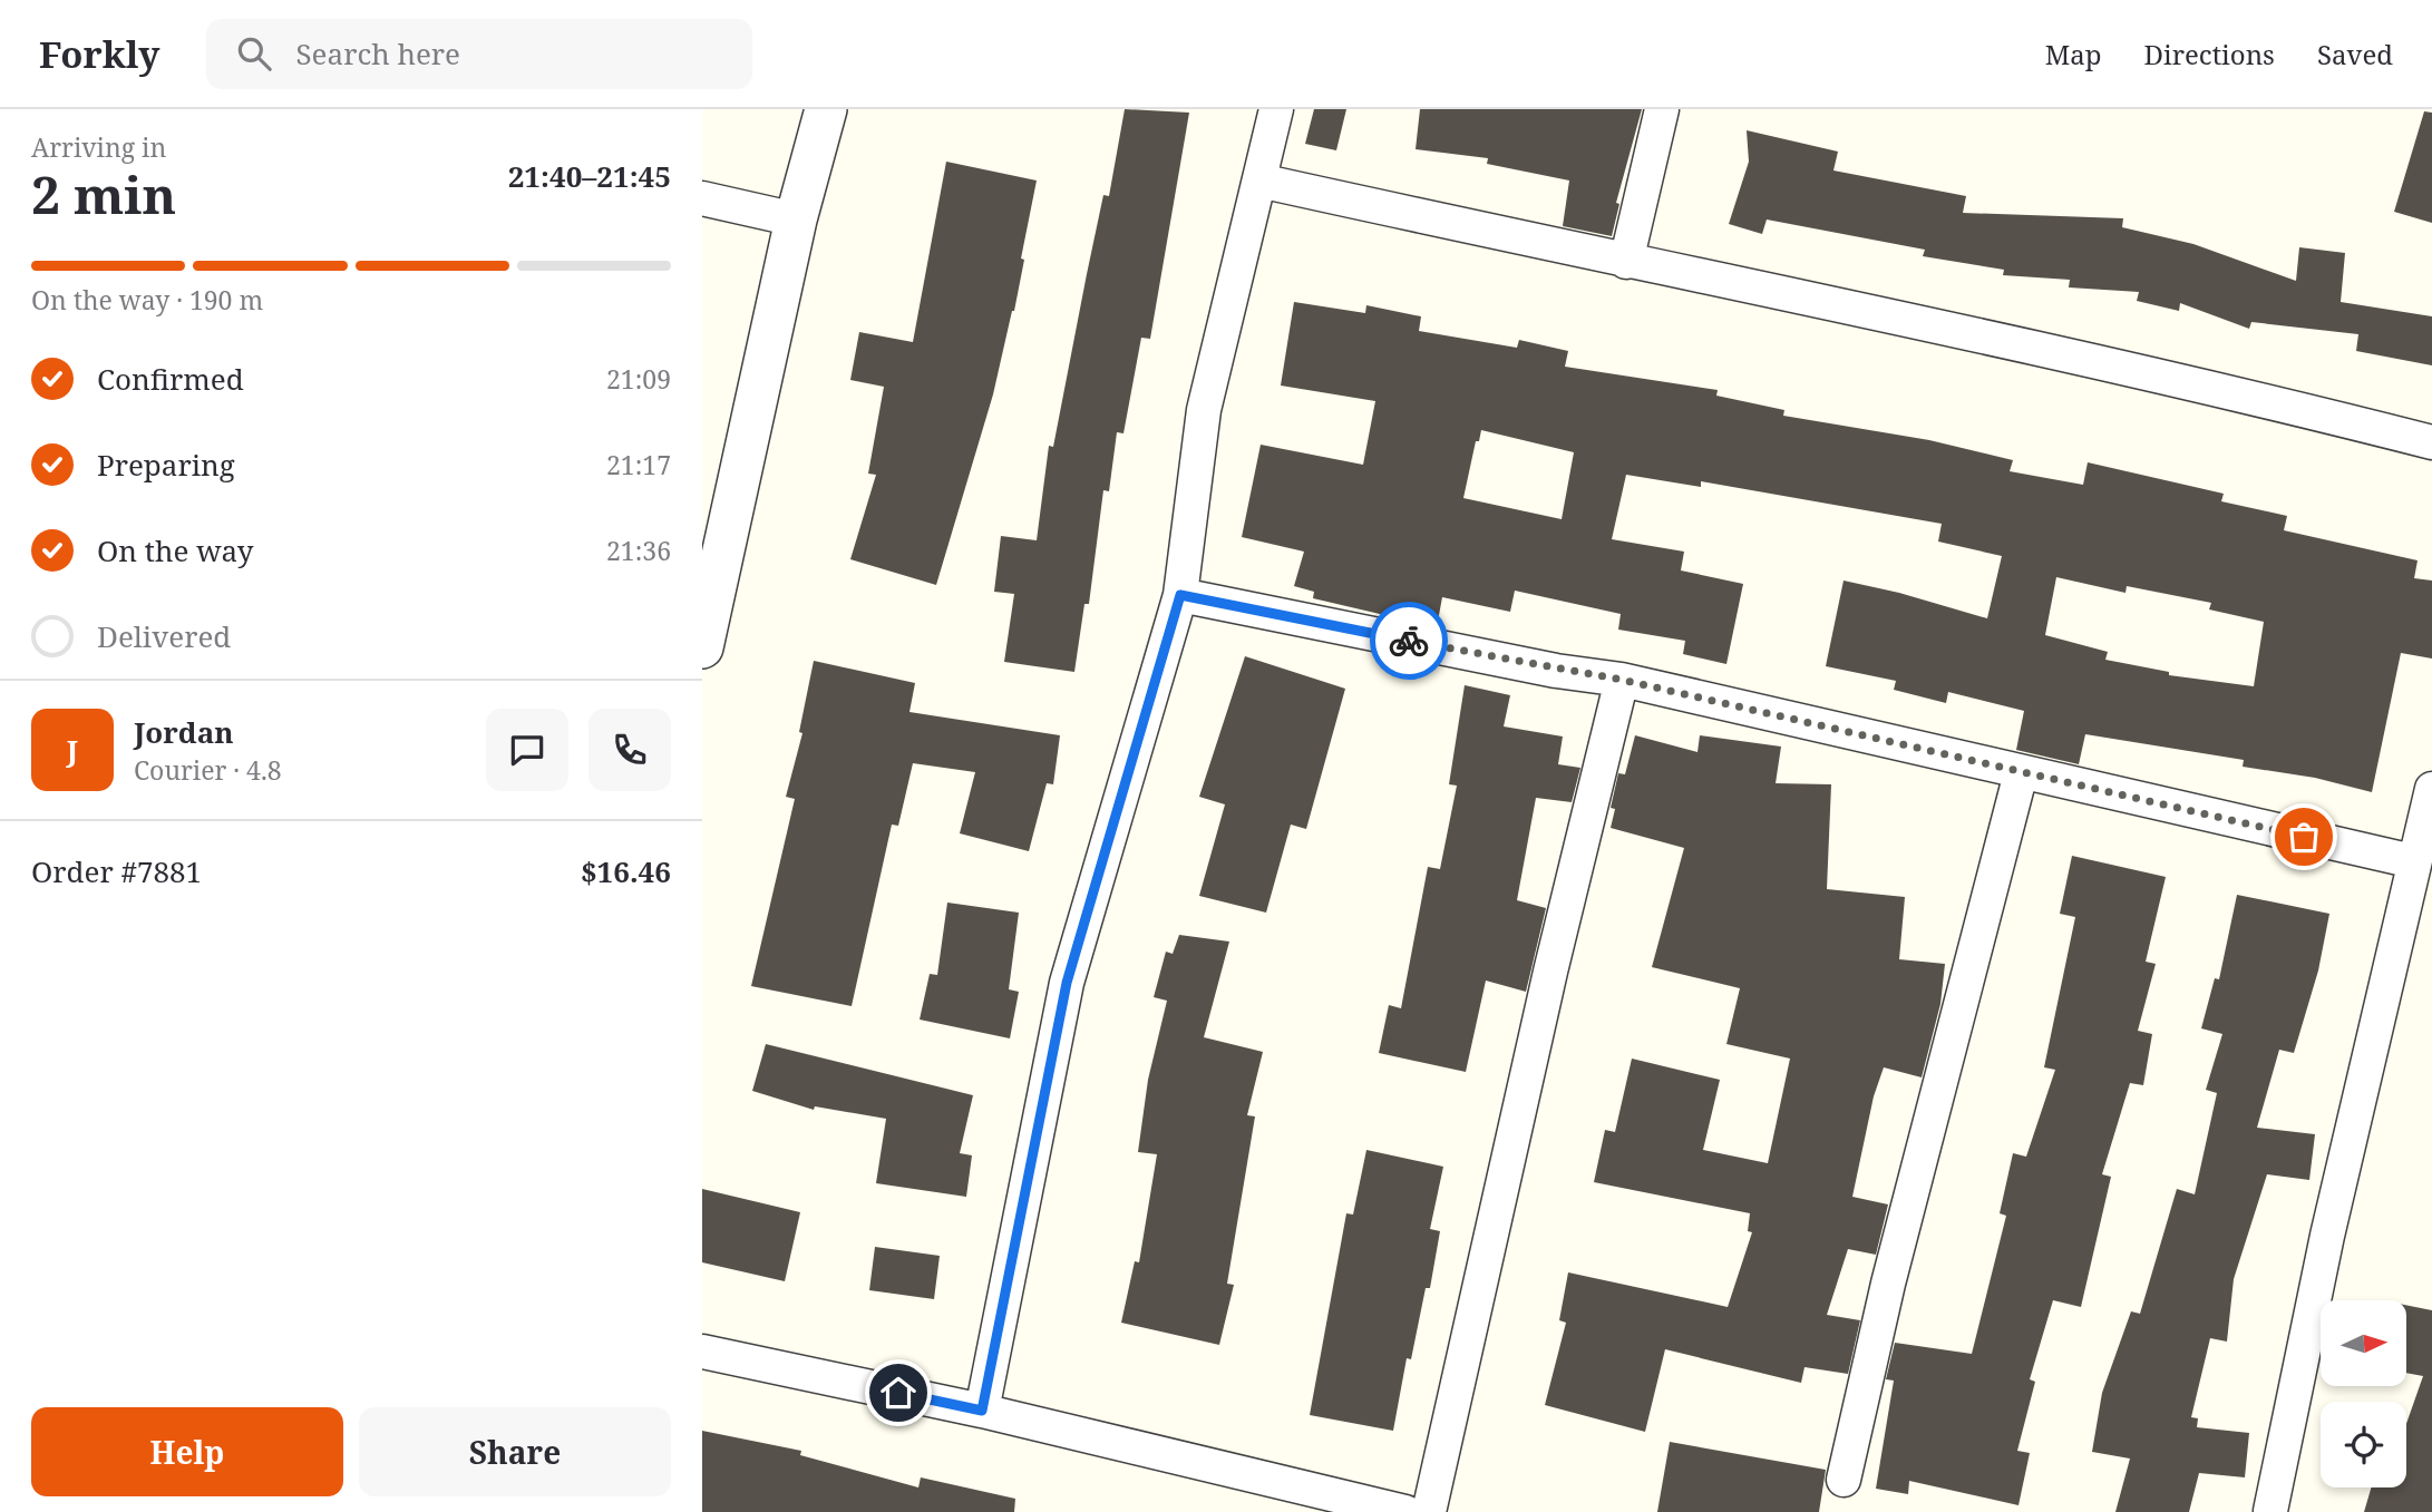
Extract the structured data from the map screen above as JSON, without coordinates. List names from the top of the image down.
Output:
{
  "north": "right",
  "page": {
    "header": "Forkly",
    "search": "Search here",
    "nav": ["Map", "Directions", "Saved"],
    "heading": ["2 min", "Arriving in", "21:40–21:45"],
    "panel": [
      "Jordan",
      "Courier · 4.8",
      "Order #7881",
      "$16.46"
    ],
    "bar": "On the way · 190 m",
    "list": [
      ["Confirmed", "21:09"],
      ["Preparing", "21:17"],
      ["On the way", "21:36"],
      "Delivered"
    ],
    "round": "J",
    "buttons": ["Help", "Share"]
  }
}
